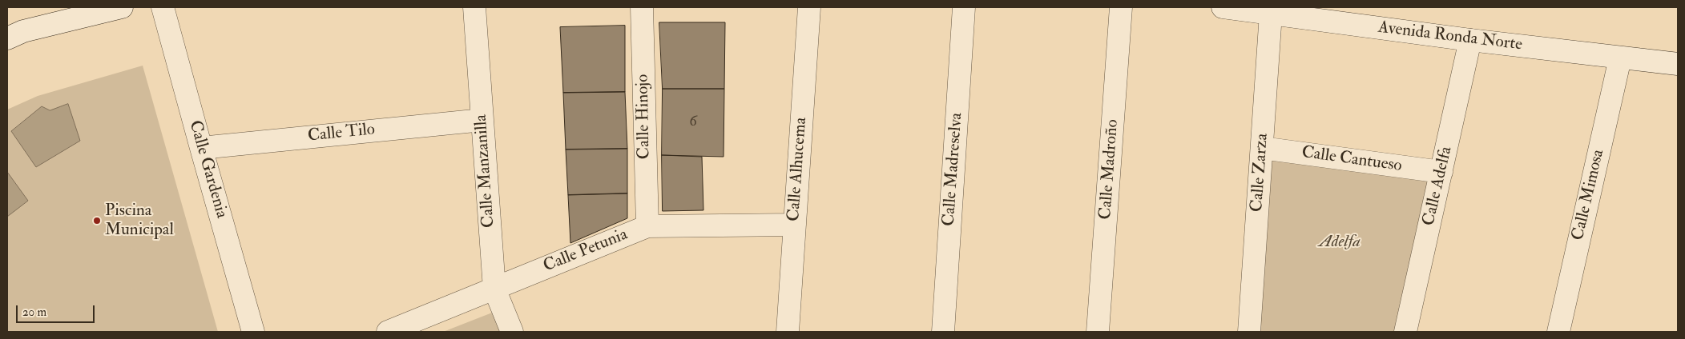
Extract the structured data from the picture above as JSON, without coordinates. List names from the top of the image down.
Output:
{
  "streets": {
    "street": [
      "Avenida Ronda Norte",
      "Calle Hinojo",
      "Calle Tilo",
      "Calle Cantueso",
      "Calle Gardenia",
      "Calle Alhucema",
      "Calle Madreselva",
      "Calle Madroño",
      "Calle Manzanilla",
      "Calle Zarza",
      "Calle Adelfa",
      "Calle Mimosa",
      "Calle Petunia"
    ]
  },
  "crossings": [
    ["Avenida Ronda Norte", "Calle Zarza"],
    ["Avenida Ronda Norte", "Calle Adelfa"],
    ["Avenida Ronda Norte", "Calle Mimosa"],
    ["Calle Hinojo", "Calle Petunia"],
    ["Calle Tilo", "Calle Gardenia"],
    ["Calle Tilo", "Calle Manzanilla"],
    ["Calle Cantueso", "Calle Zarza"],
    ["Calle Cantueso", "Calle Adelfa"],
    ["Calle Alhucema", "Calle Petunia"],
    ["Calle Manzanilla", "Calle Petunia"]
  ],
  "parks": ["Adelfa"],
  "places": ["Piscina Municipal"],
  "house_numbers": ["6"],
  "scale_bar": "20 m"
}
